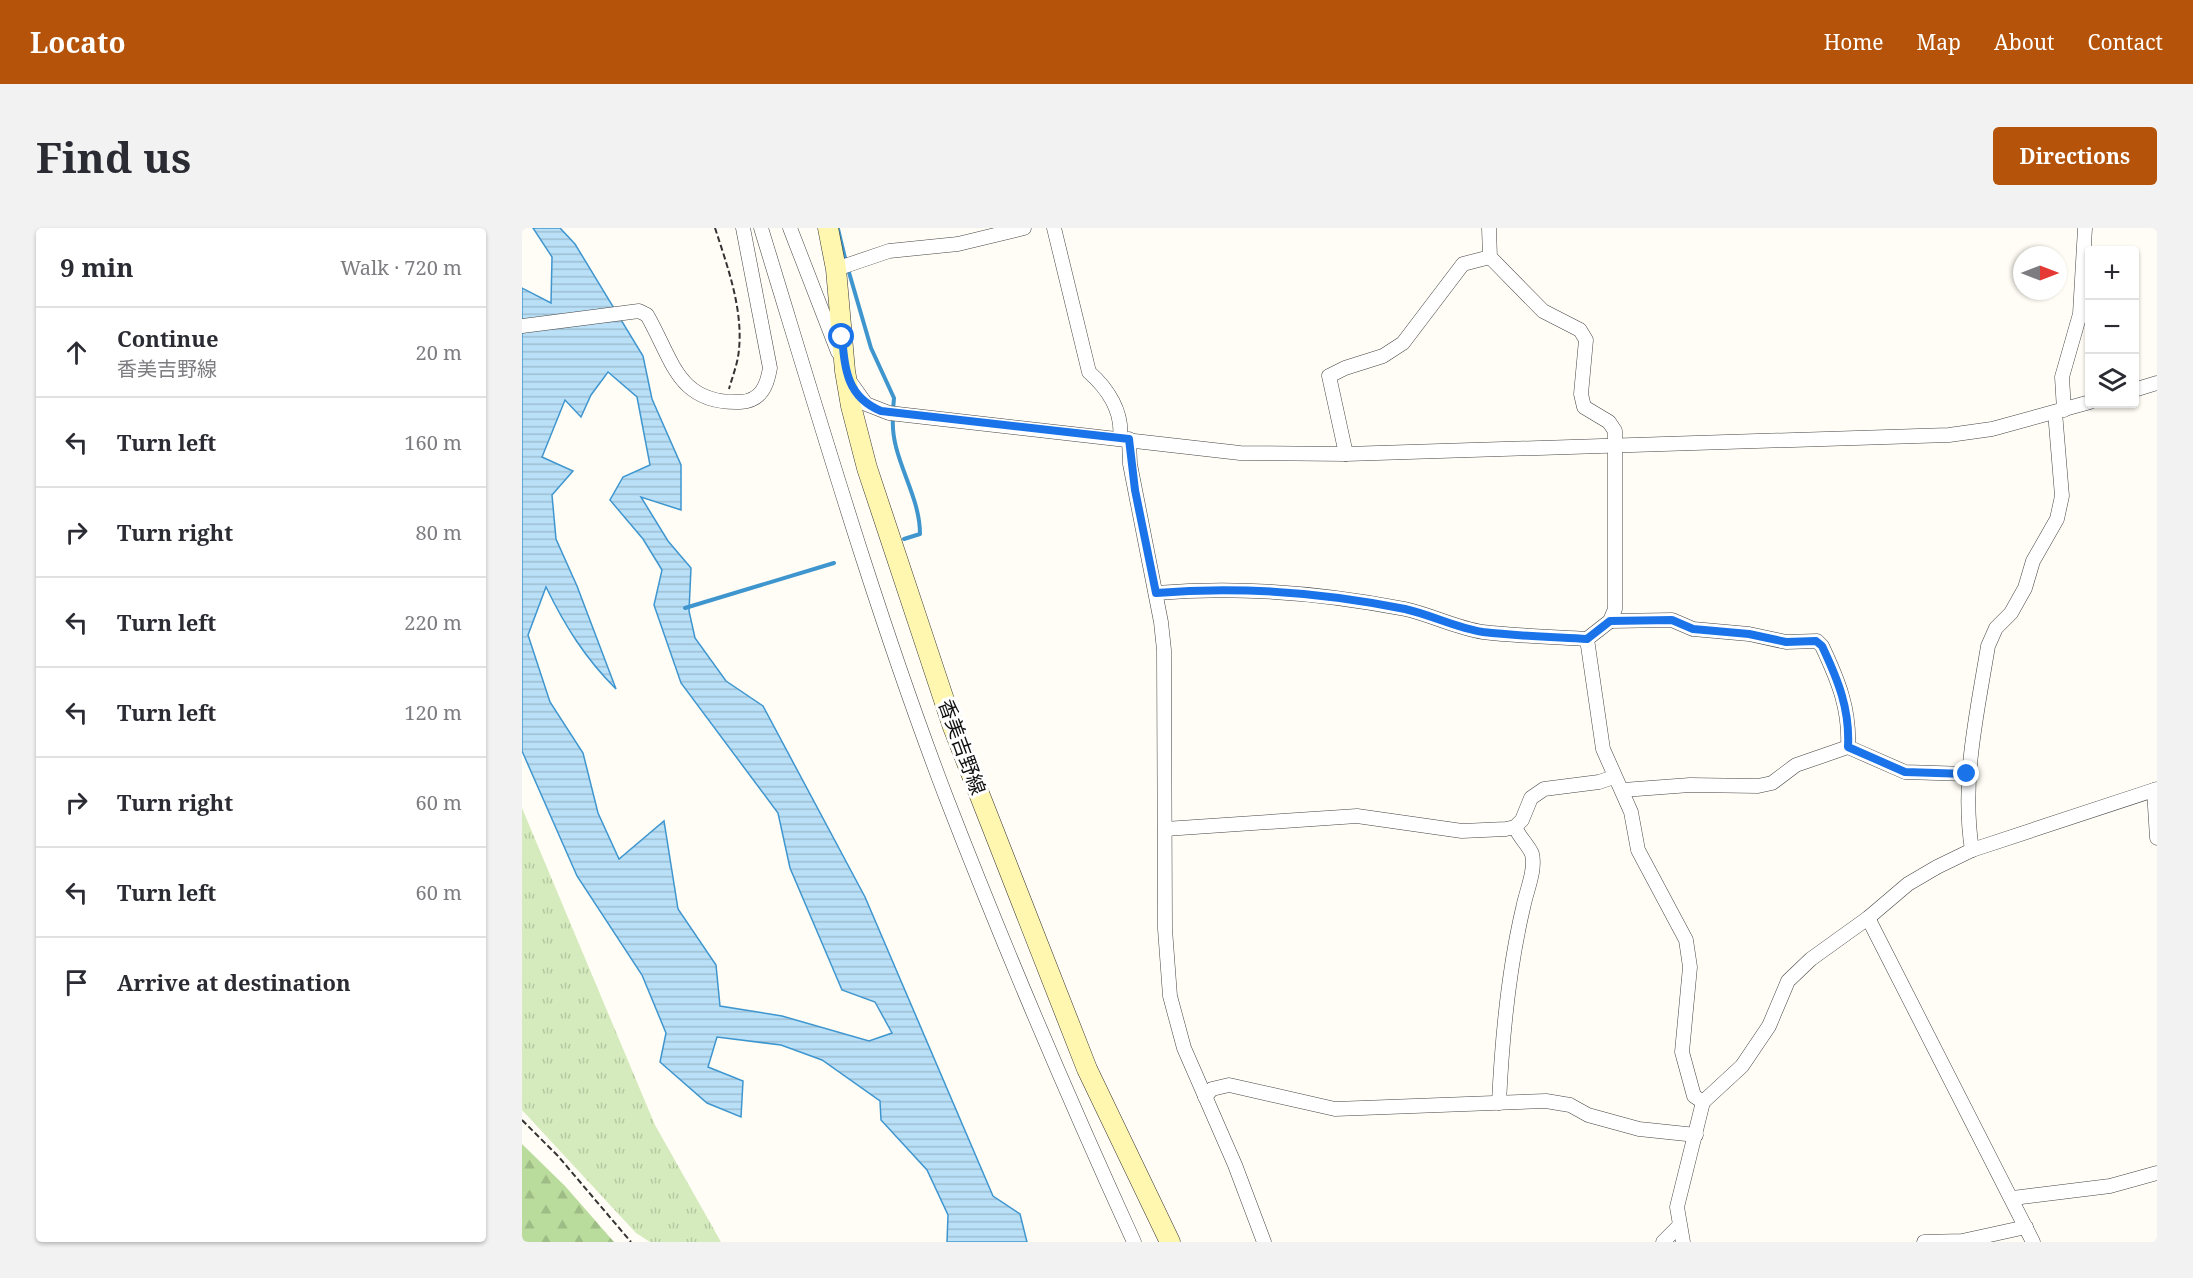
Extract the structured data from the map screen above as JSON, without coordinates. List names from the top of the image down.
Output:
{
  "streets": {
    "main road": ["香美吉野線"]
  },
  "north": "right",
  "page": {
    "header": "Locato",
    "nav": [
      "Home",
      "Map",
      "About",
      "Contact"
    ],
    "buttons": "Directions",
    "title": "Find us",
    "heading": ["9 min", "Walk · 720 m"],
    "map_buttons": ["+", "−"],
    "list": [
      ["Continue", "香美吉野線", "20 m"],
      ["Turn left", "160 m"],
      ["Turn right", "80 m"],
      ["Turn left", "220 m"],
      ["Turn left", "120 m"],
      ["Turn right", "60 m"],
      ["Turn left", "60 m"],
      "Arrive at destination"
    ]
  }
}
